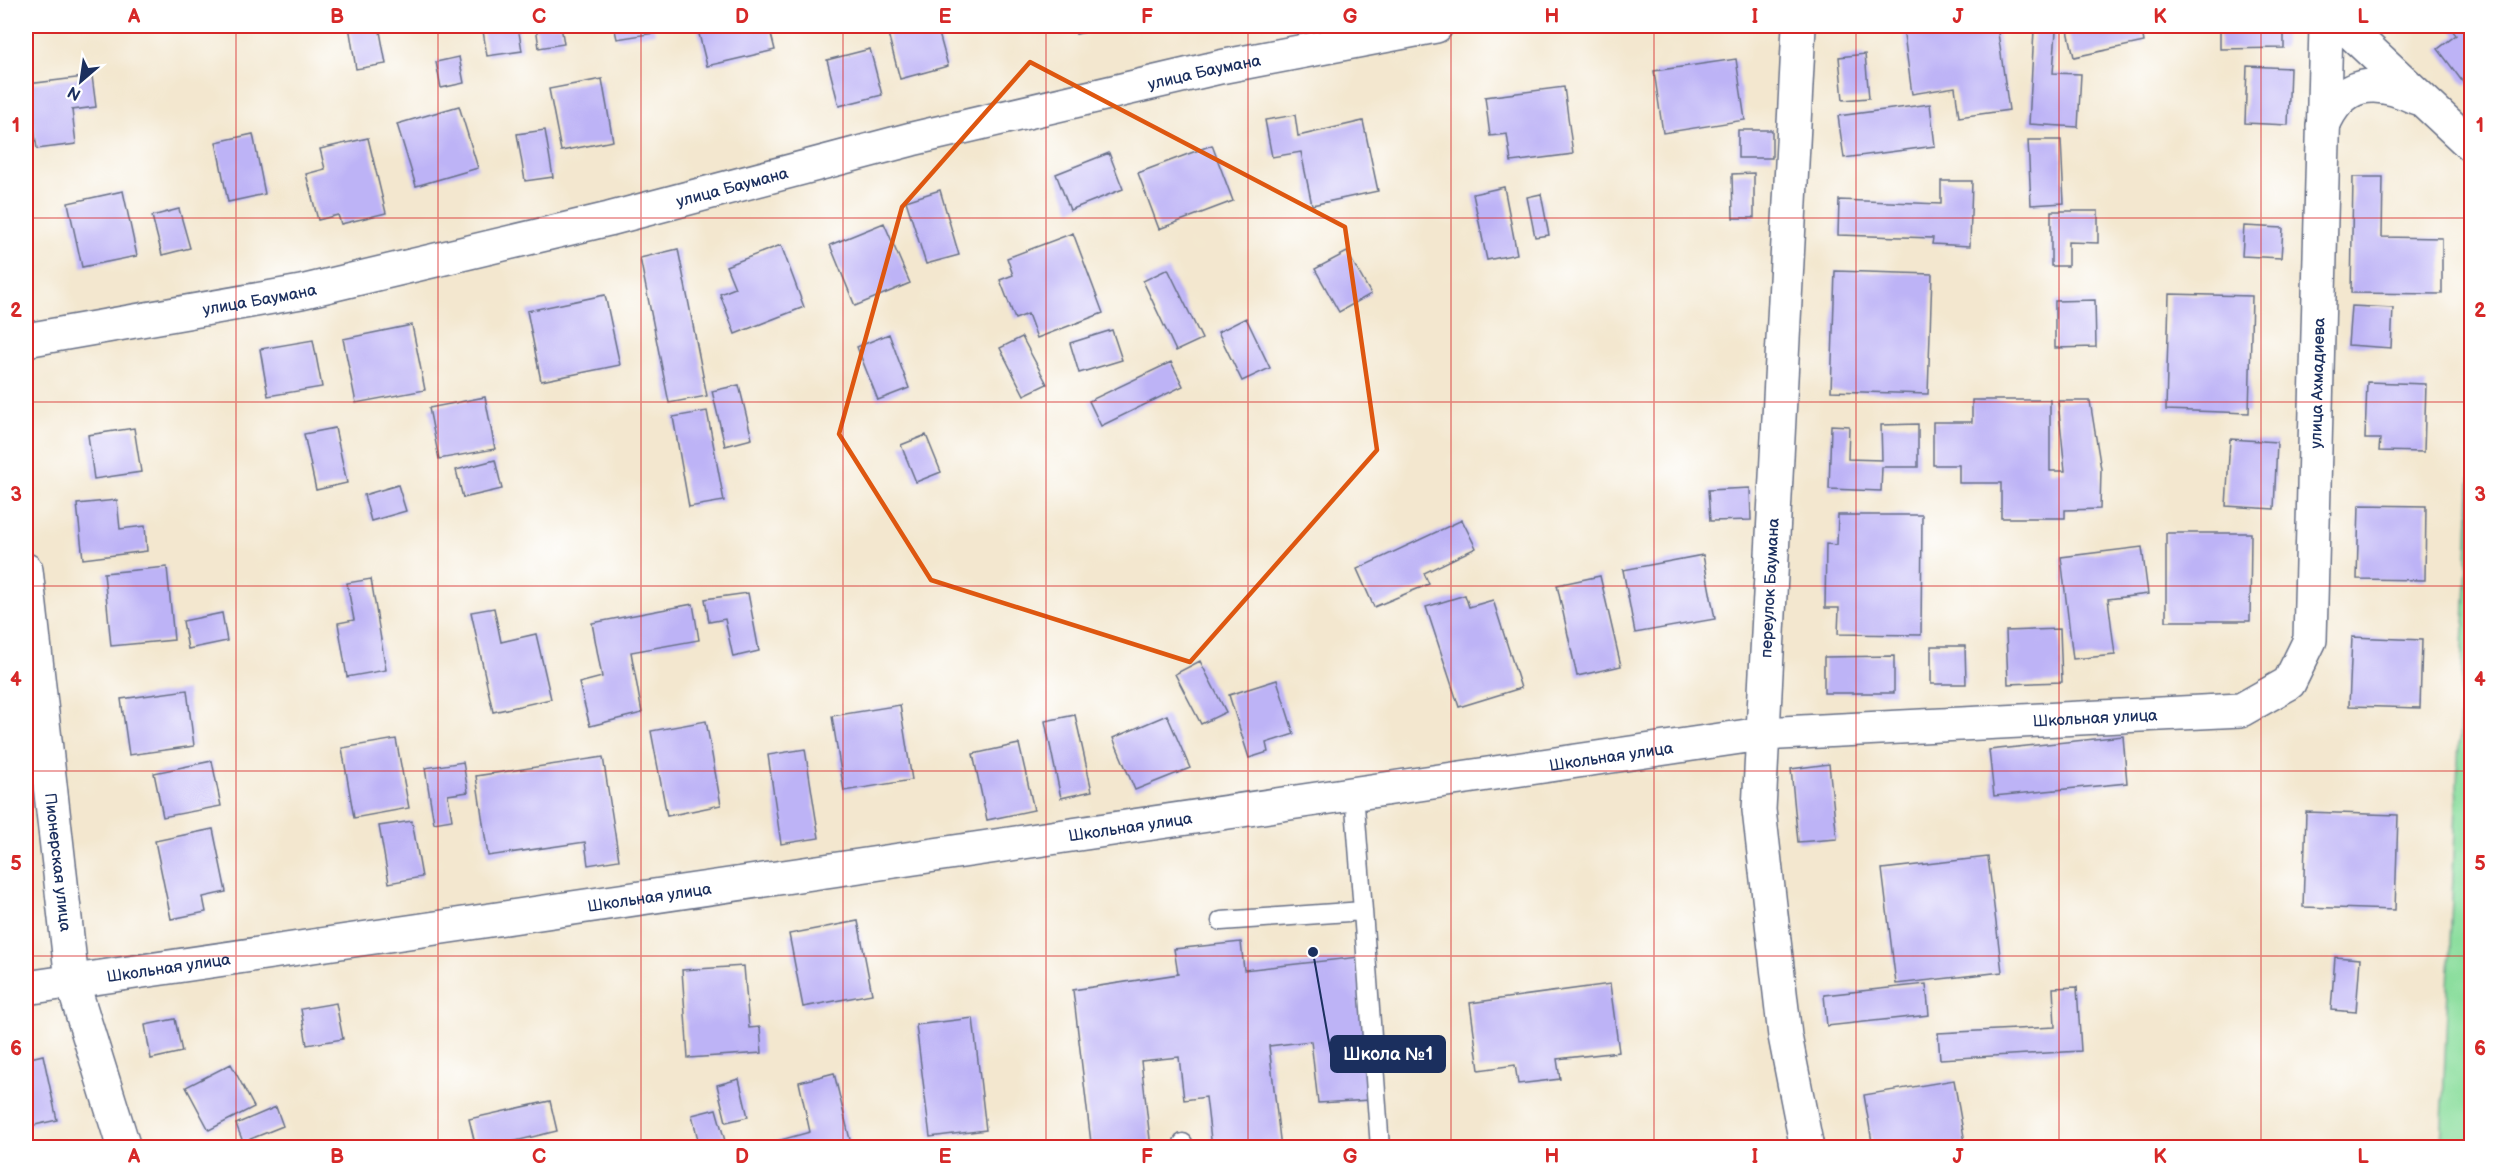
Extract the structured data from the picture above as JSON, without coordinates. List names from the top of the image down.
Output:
{
  "streets": {
    "street": [
      "улица Баумана",
      "улица Ахмадиева",
      "переулок Баумана",
      "Школьная улица",
      "Пионерская улица"
    ]
  },
  "crossings": [
    ["улица Ахмадиева", "Школьная улица"],
    ["переулок Баумана", "Школьная улица"],
    ["Школьная улица", "Пионерская улица"]
  ],
  "places": ["Школа №1"],
  "north": "bottom left",
  "grid": {
    "columns": [
      "A",
      "B",
      "C",
      "D",
      "E",
      "F",
      "G",
      "H",
      "I",
      "J",
      "K",
      "L"
    ],
    "rows": [
      "1",
      "2",
      "3",
      "4",
      "5",
      "6"
    ]
  }
}
